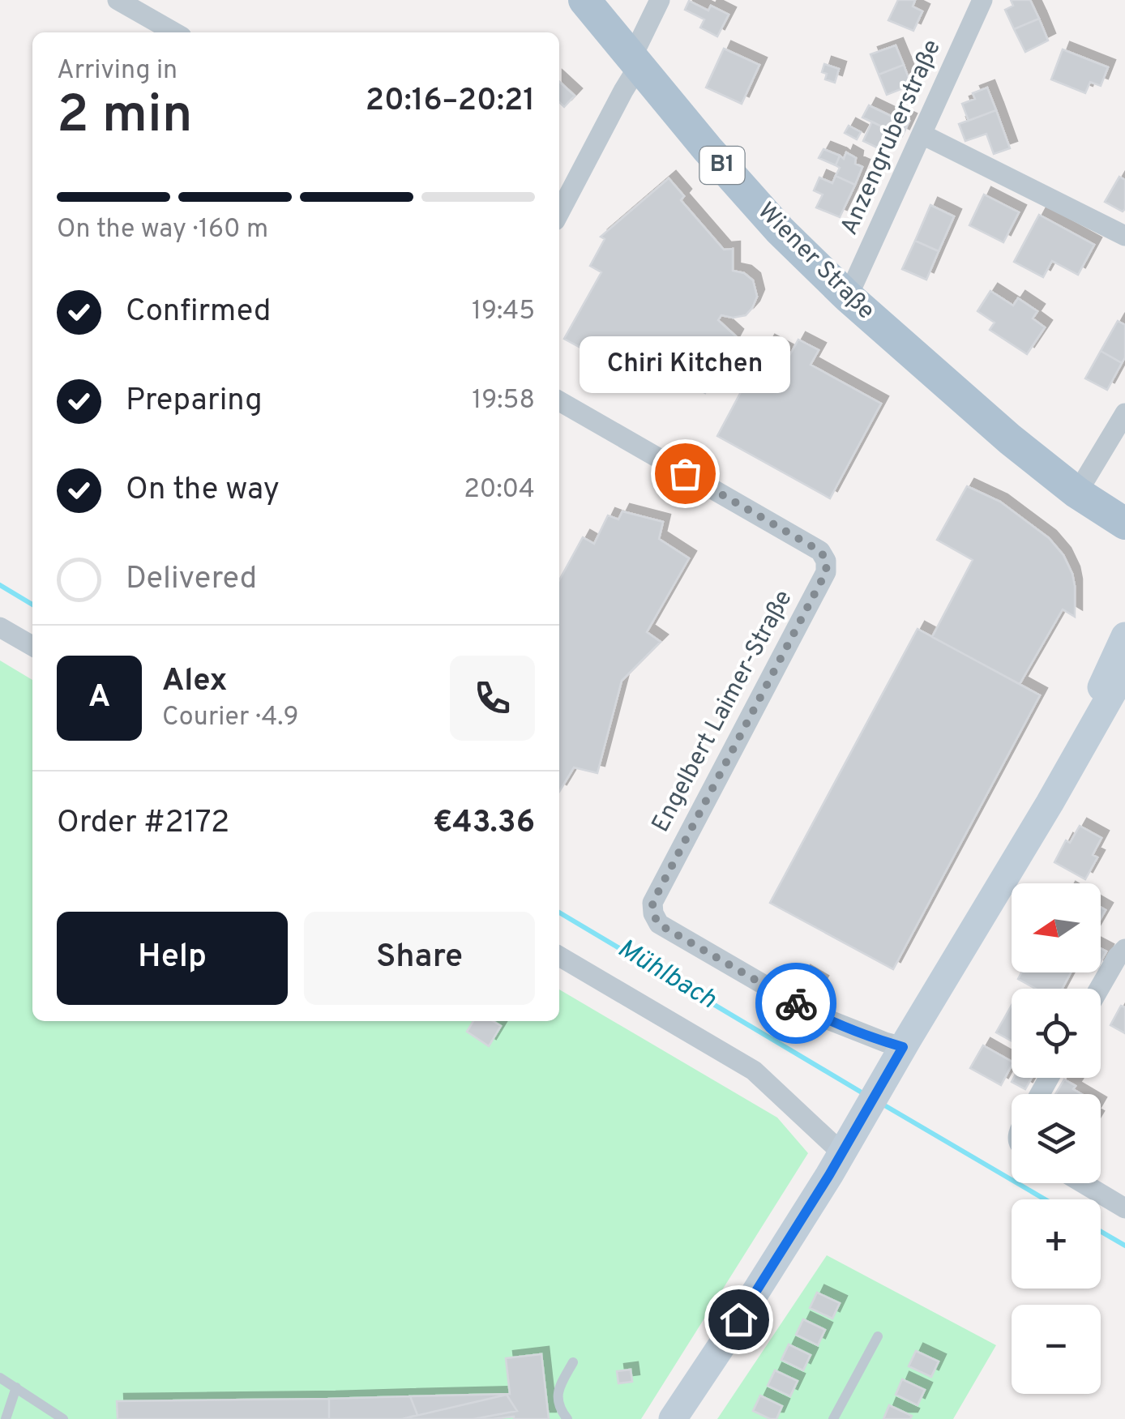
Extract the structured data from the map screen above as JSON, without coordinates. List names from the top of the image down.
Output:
{
  "streets": {
    "main road": ["B1", "Wiener Straße"],
    "street": ["Anzengruberstraße", "Engelbert Laimer-Straße"]
  },
  "crossings": [
    ["Anzengruberstraße", "Wiener Straße"]
  ],
  "water": ["Mühlbach"],
  "places": ["Chiri Kitchen"],
  "north": "left",
  "page": {
    "heading": ["2 min", "Arriving in", "20:16–20:21"],
    "panel": [
      "Alex",
      "Courier · 4.9",
      "Order #2172",
      "€43.36"
    ],
    "bar": "On the way · 160 m",
    "list": [
      ["Confirmed", "19:45"],
      ["Preparing", "19:58"],
      ["On the way", "20:04"],
      "Delivered"
    ],
    "bubble": "Chiri Kitchen",
    "round": "A",
    "map_buttons": ["+", "−"],
    "buttons": ["Help", "Share"]
  }
}
